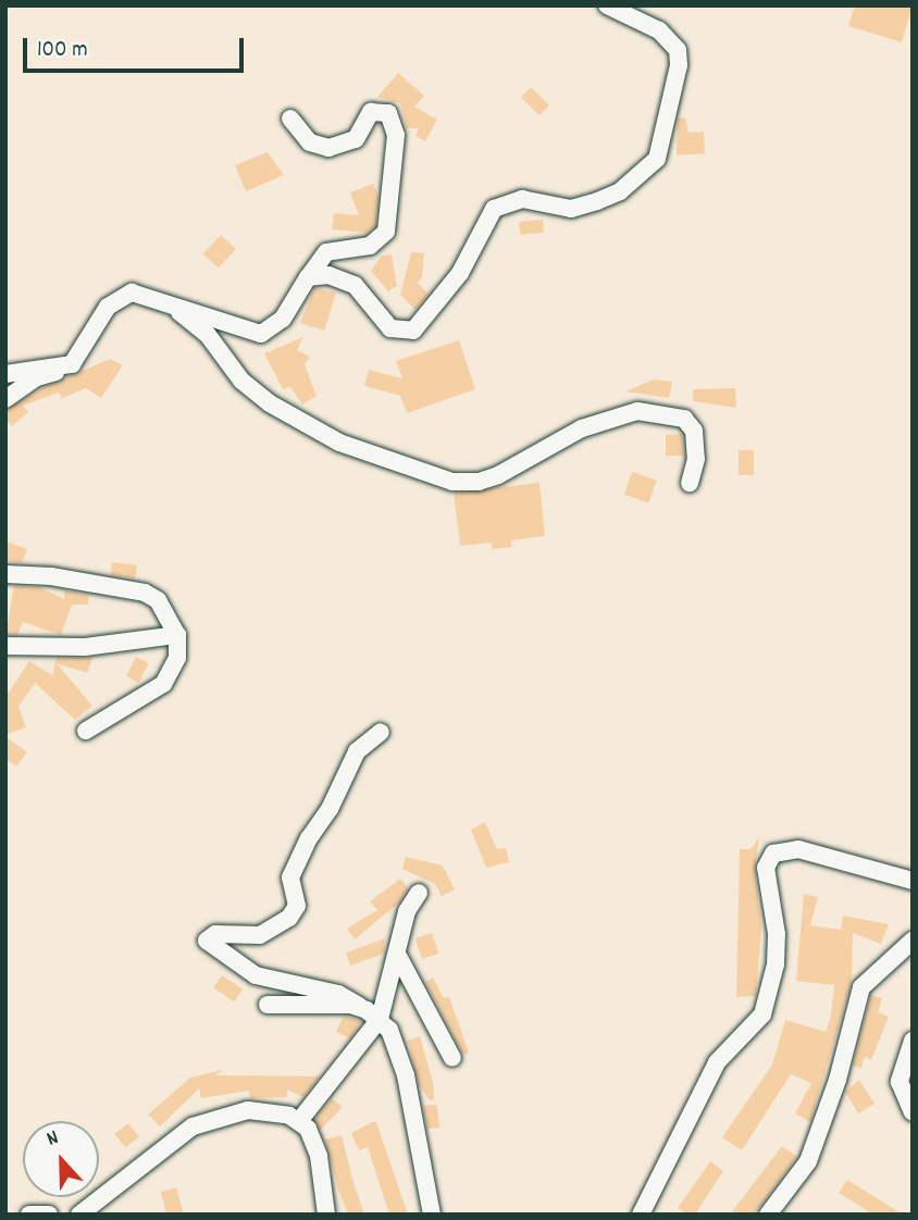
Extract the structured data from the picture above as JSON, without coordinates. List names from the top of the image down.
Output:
{
  "scale_bar": "100 m",
  "north": "top"
}
